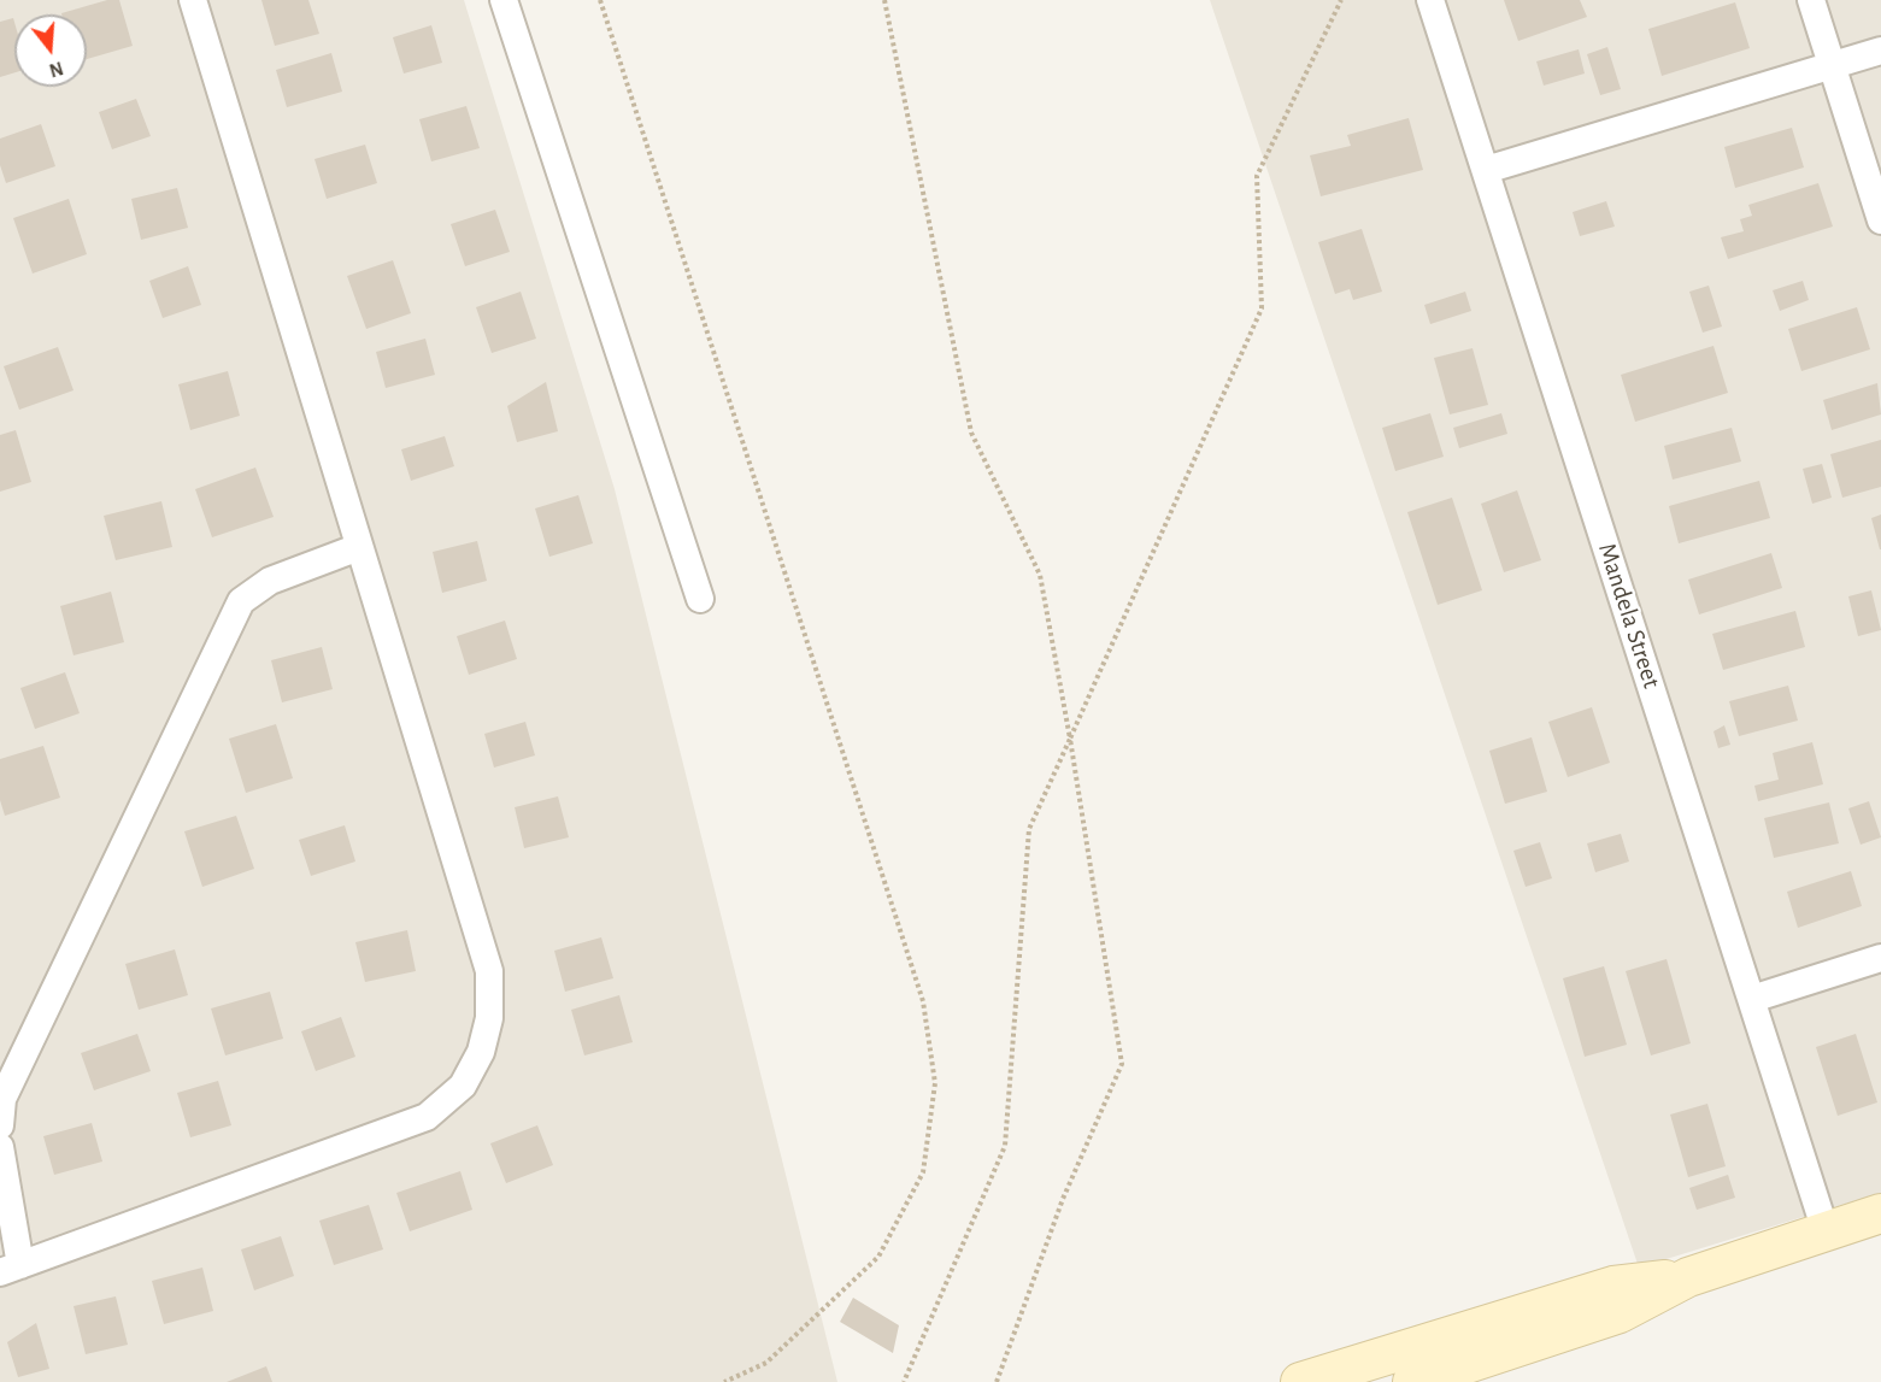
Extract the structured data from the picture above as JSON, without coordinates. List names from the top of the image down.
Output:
{
  "streets": {
    "street": ["Mandela Street"]
  },
  "north": "bottom"
}
